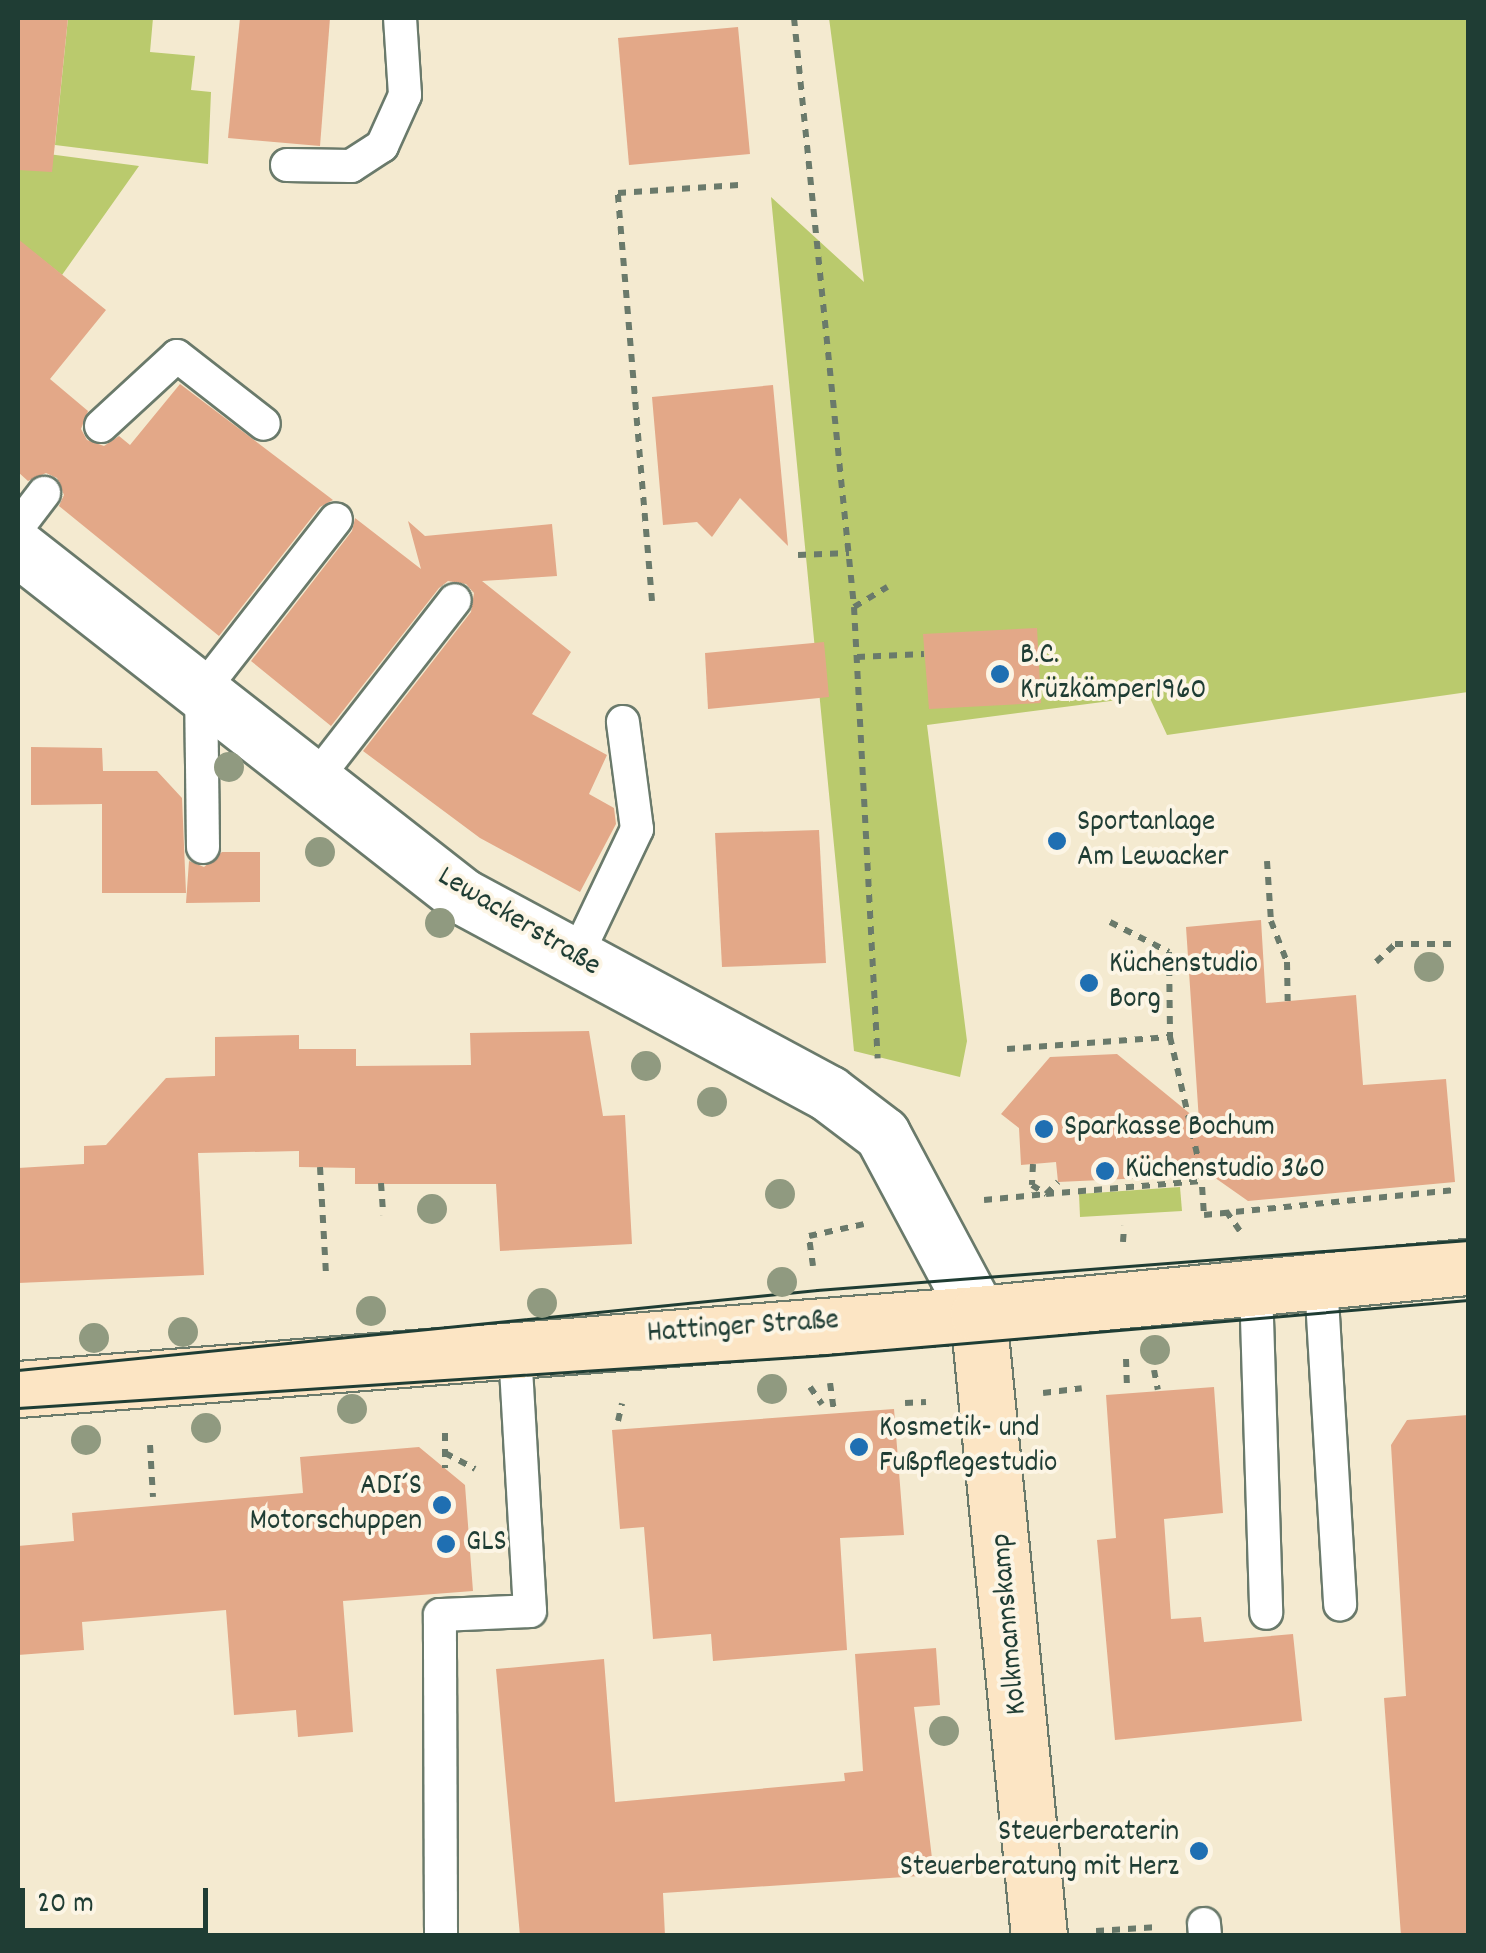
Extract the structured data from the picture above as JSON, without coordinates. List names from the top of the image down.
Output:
{
  "streets": {
    "street": ["Lewackerstraße", "Hattinger Straße", "Kolkmannskamp"]
  },
  "crossings": [
    ["Lewackerstraße", "Hattinger Straße"],
    ["Lewackerstraße", "Kolkmannskamp"],
    ["Hattinger Straße", "Kolkmannskamp"]
  ],
  "places": [
    "B.C. Krüzkämper1960",
    "Sportanlage Am Lewacker",
    "Küchenstudio Borg",
    "Sparkasse Bochum",
    "Küchenstudio 360",
    "Kosmetik- und Fußpflegestudio",
    "ADI´S Motorschuppen",
    "GLS",
    "Steuerberaterin Steuerberatung mit Herz"
  ],
  "scale_bar": "20 m"
}
